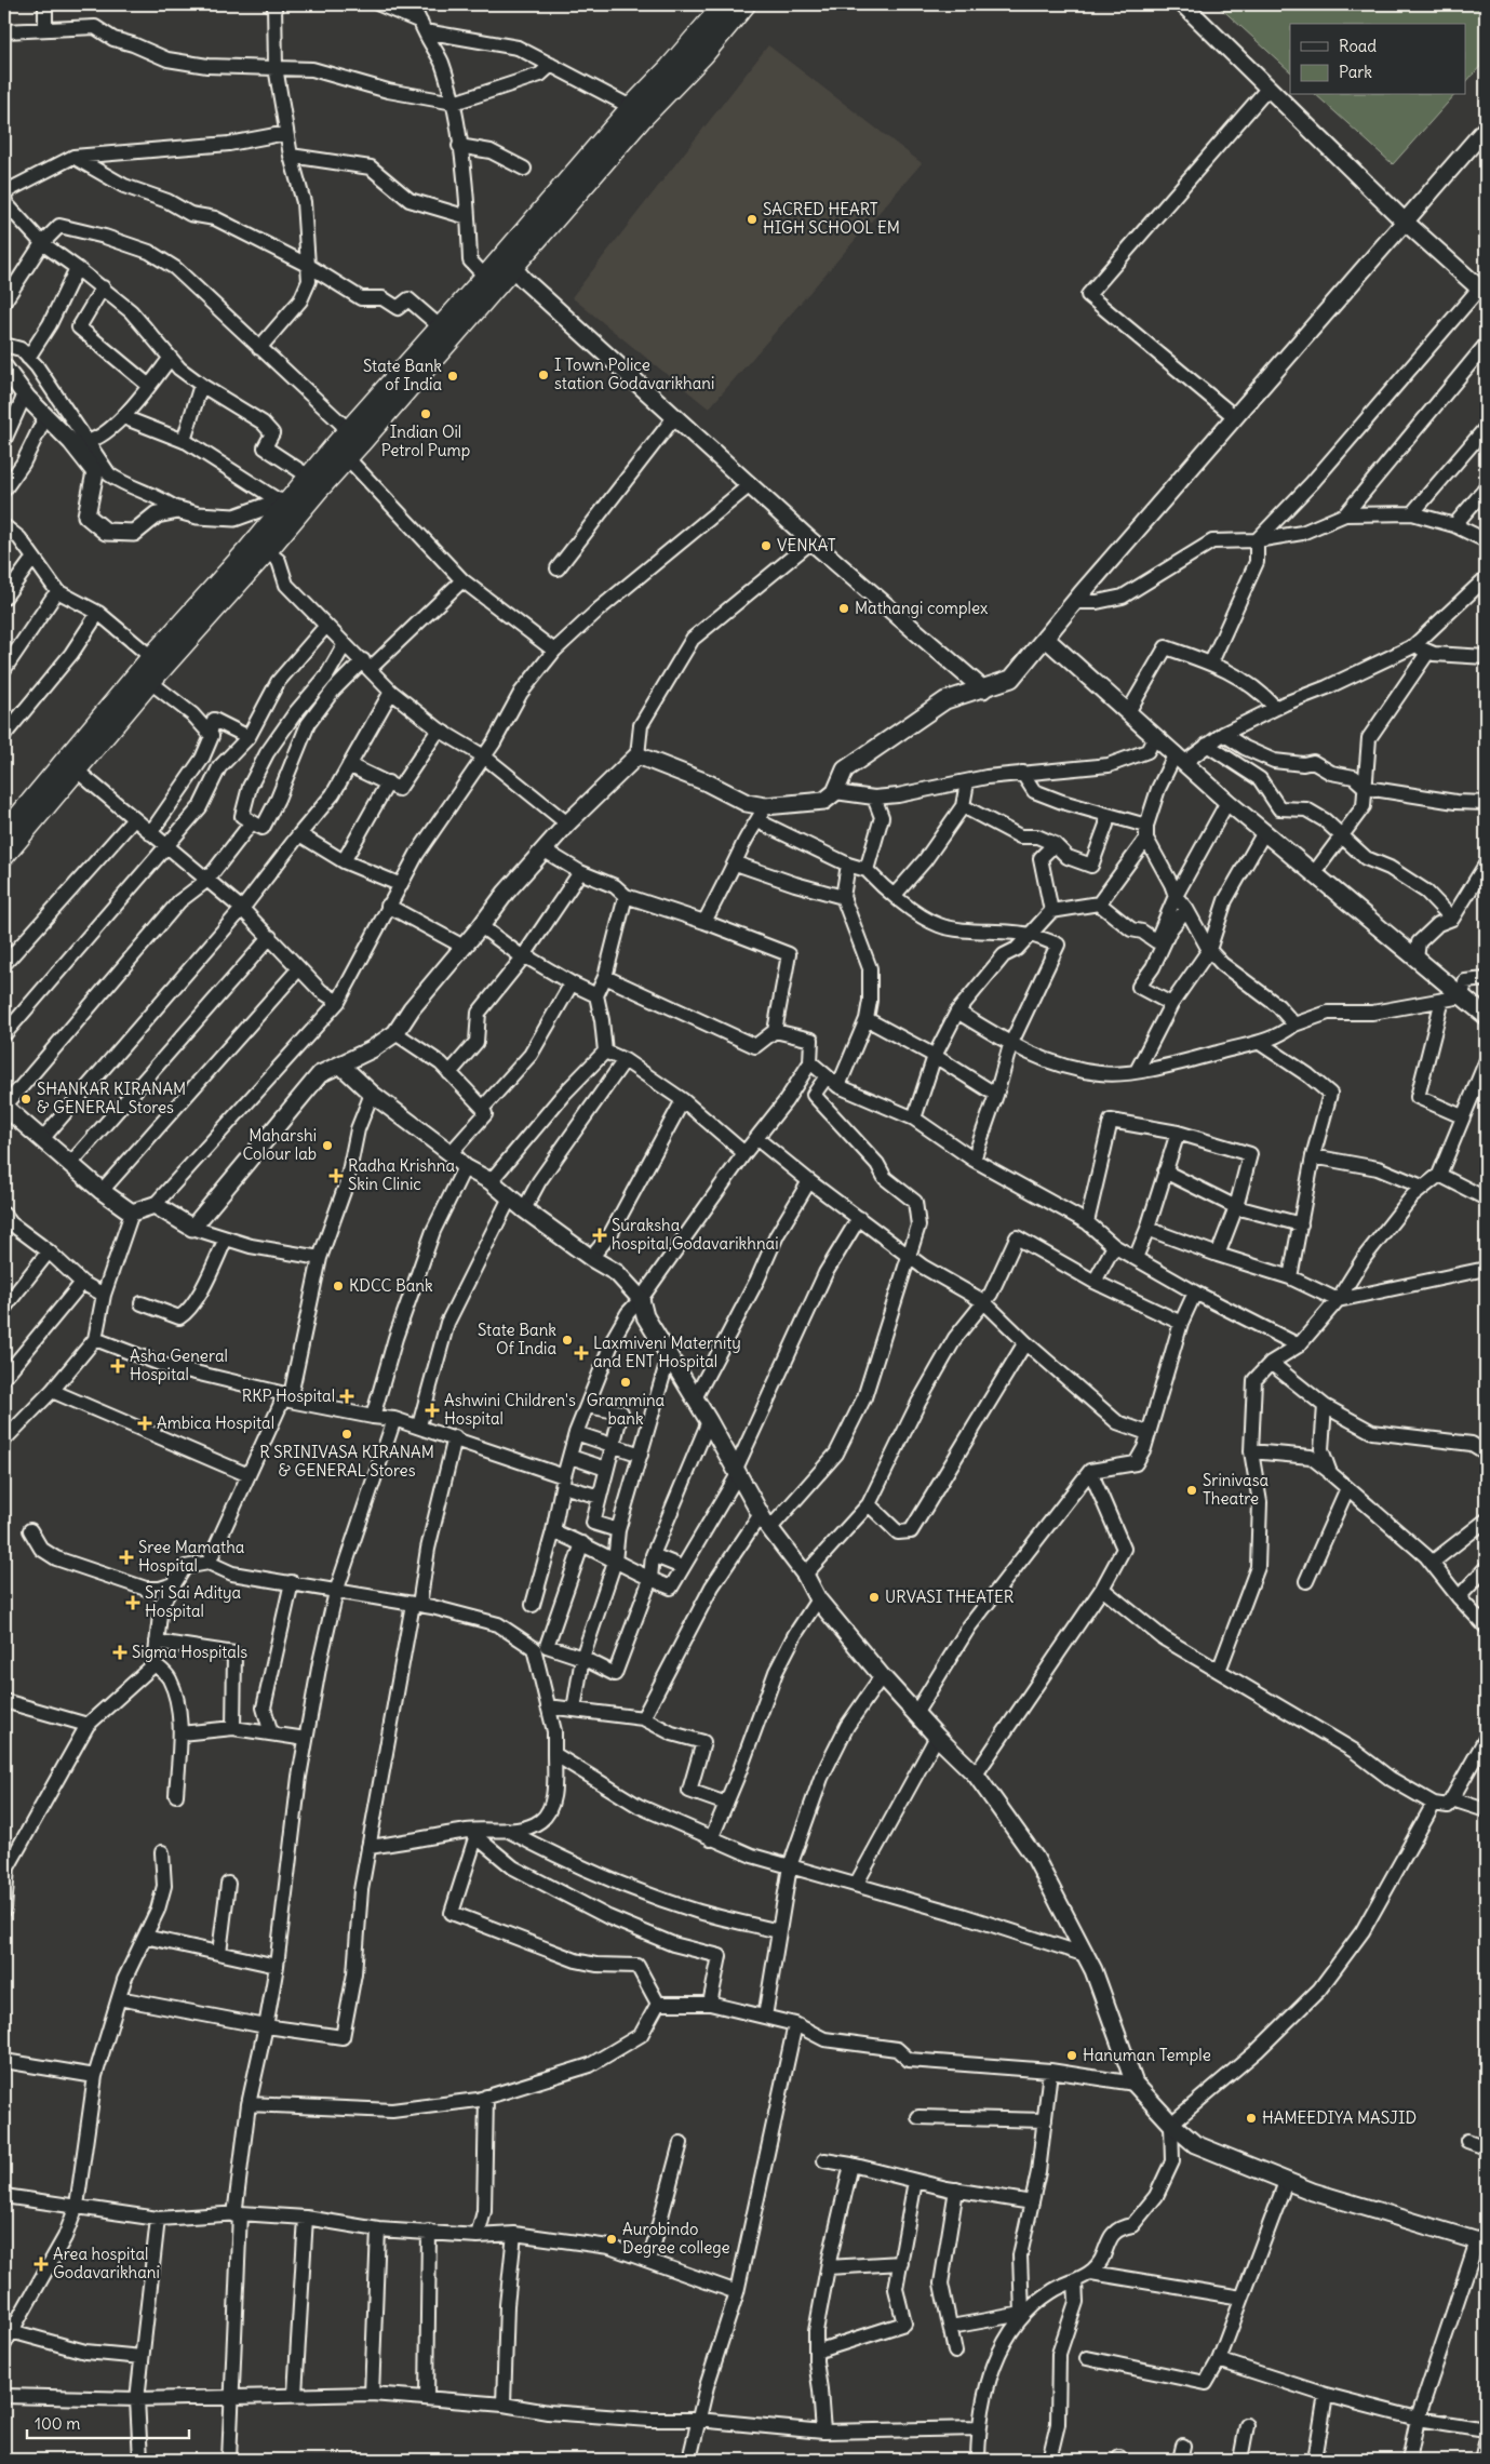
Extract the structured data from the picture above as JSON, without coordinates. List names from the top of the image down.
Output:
{
  "places": {
    "other": [
      "SACRED HEART HIGH SCHOOL EM",
      "I Town Police station Godavarikhani",
      "State Bank of India",
      "Indian Oil Petrol Pump",
      "VENKAT",
      "Mathangi complex",
      "SHANKAR KIRANAM & GENERAL Stores",
      "Maharshi Colour lab",
      "KDCC Bank",
      "State Bank Of India",
      "Grammina bank",
      "R SRINIVASA KIRANAM & GENERAL Stores",
      "Srinivasa Theatre",
      "URVASI THEATER",
      "Hanuman Temple",
      "HAMEEDIYA MASJID",
      "Aurobindo Degree college"
    ],
    "health": [
      "Radha Krishna Skin Clinic",
      "Suraksha hospital,Godavarikhnai",
      "Laxmiveni Maternity and ENT Hospital",
      "Asha General Hospital",
      "RKP Hospital",
      "Ashwini Children's Hospital",
      "Ambica Hospital",
      "Sree Mamatha Hospital",
      "Sri Sai Aditya Hospital",
      "Sigma Hospitals",
      "Area hospital Godavarikhani"
    ]
  },
  "legend": ["Road", "Park"],
  "scale_bar": "100 m"
}
